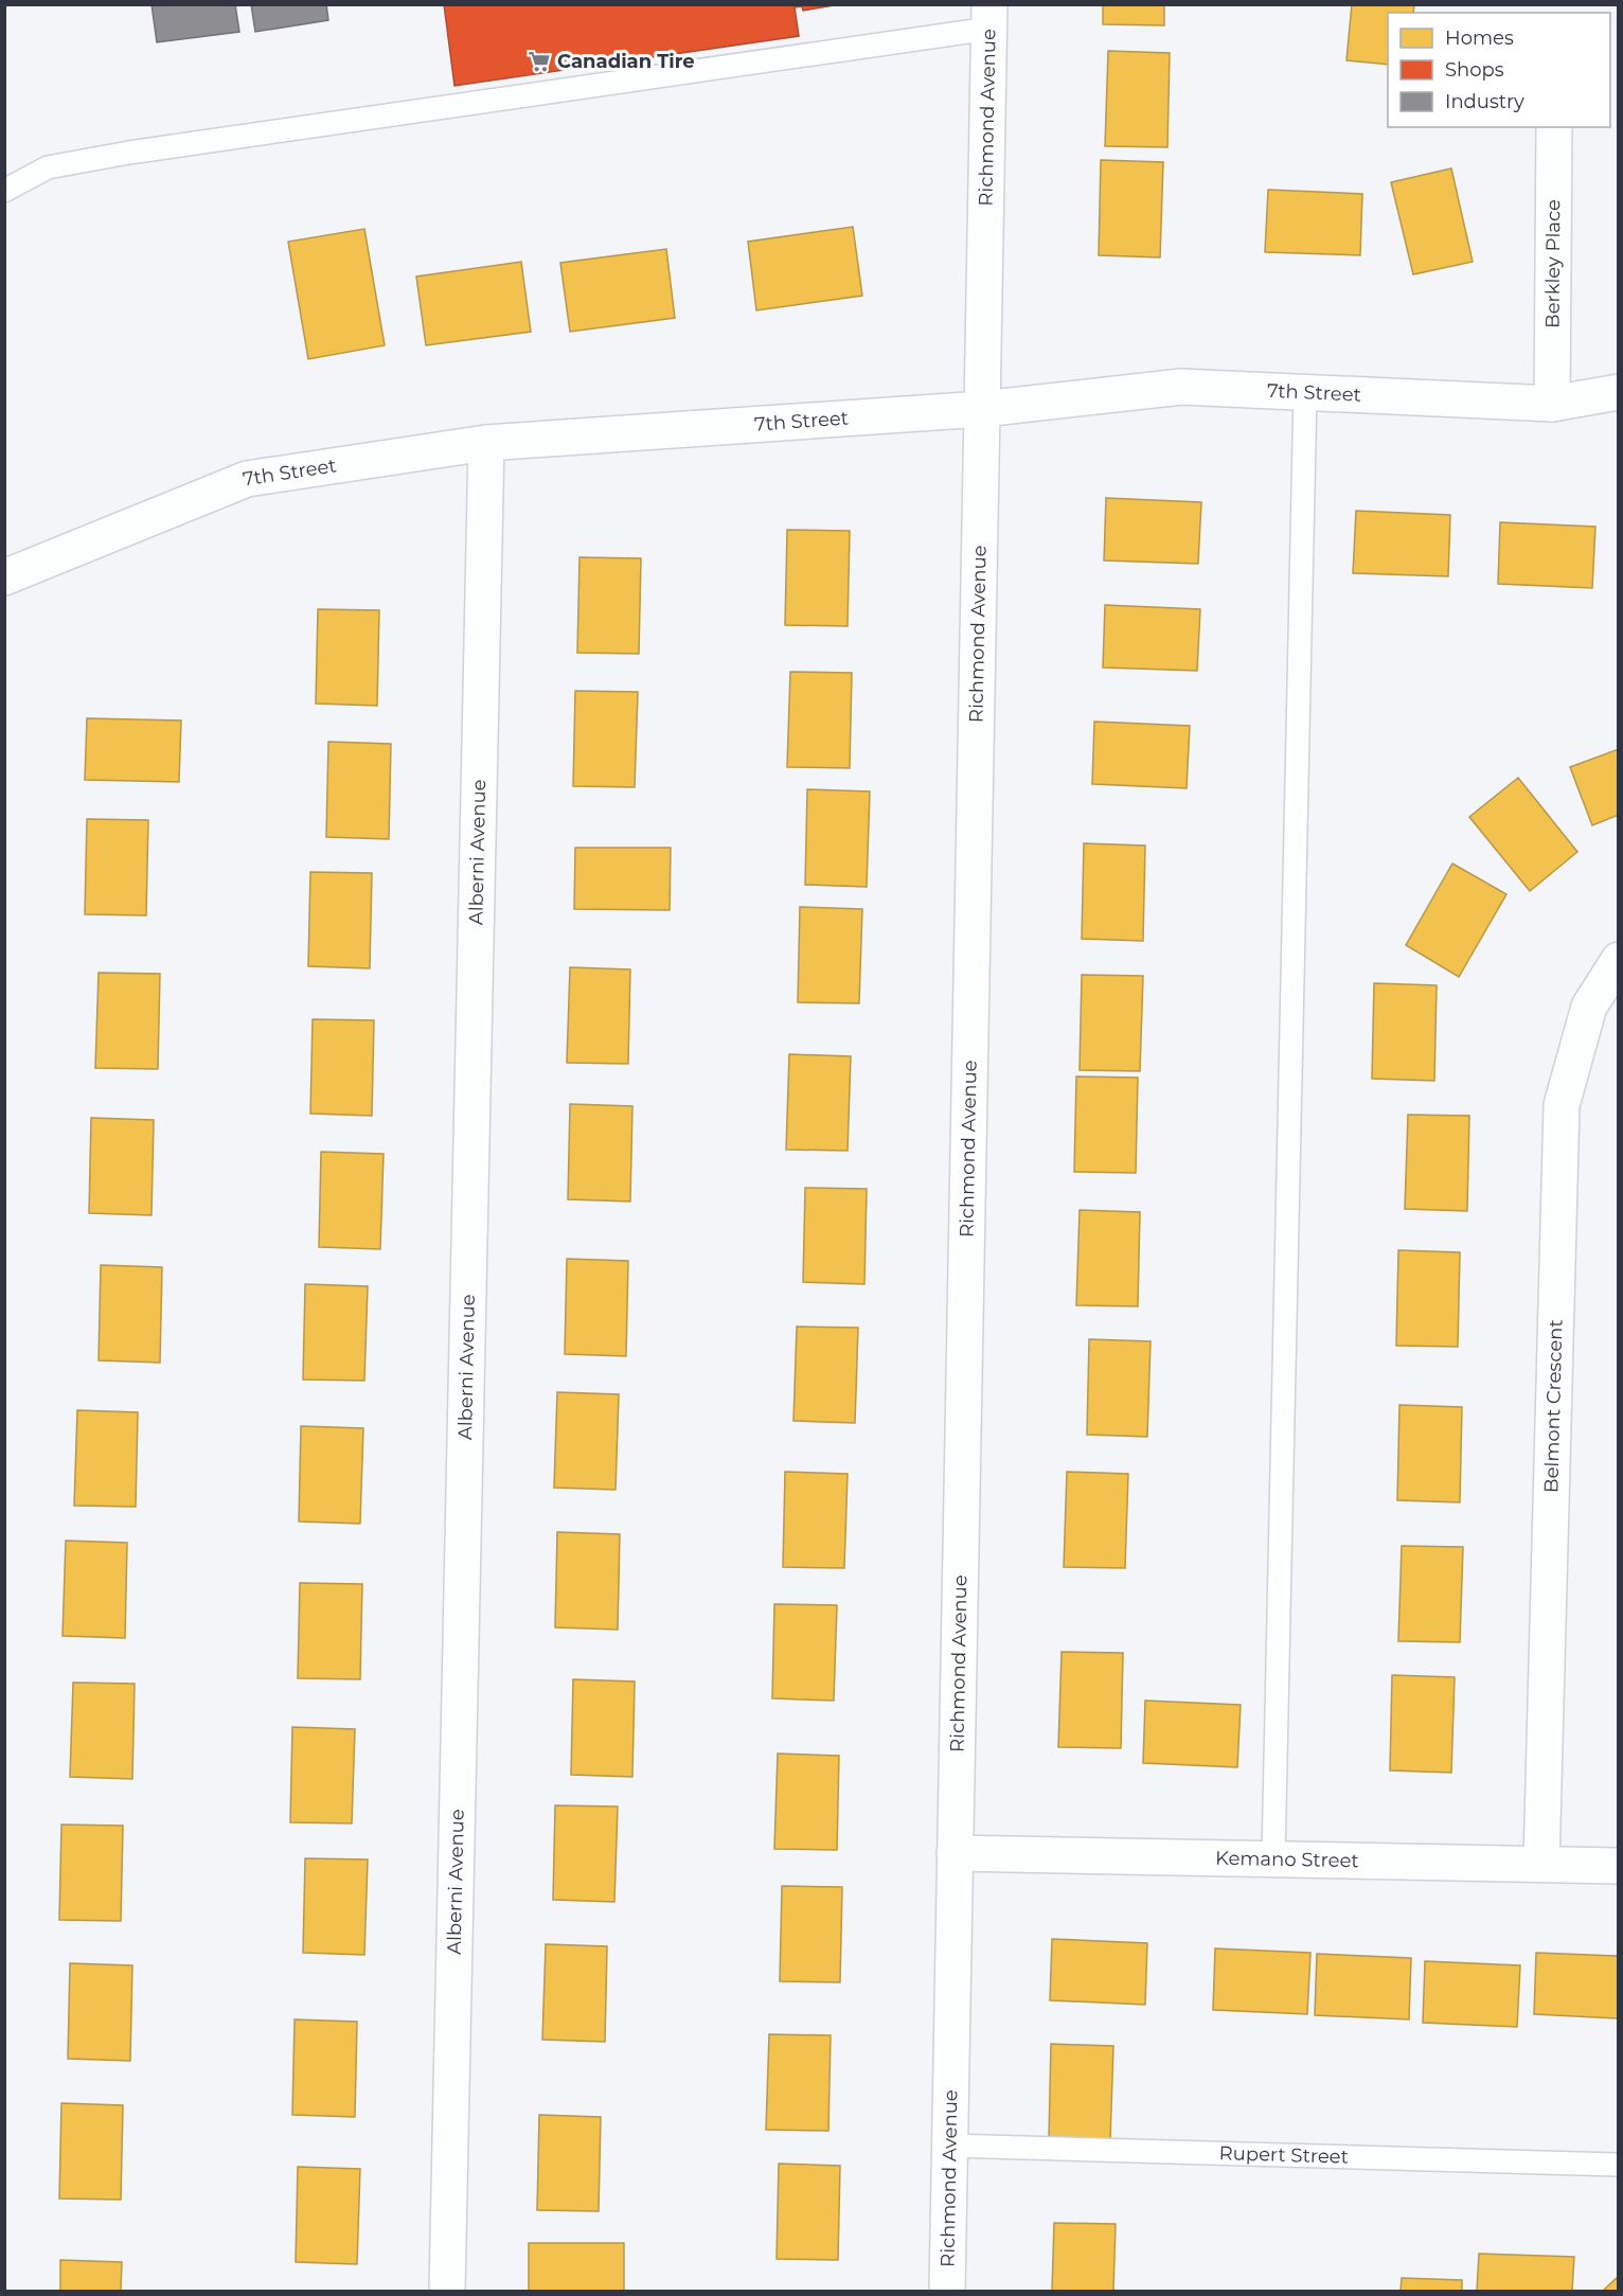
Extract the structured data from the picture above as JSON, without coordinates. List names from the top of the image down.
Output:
{
  "streets": {
    "street": [
      "Richmond Avenue",
      "Berkley Place",
      "7th Street",
      "Alberni Avenue",
      "Belmont Crescent",
      "Kemano Street"
    ],
    "lane": ["Rupert Street"]
  },
  "crossings": [
    ["Richmond Avenue", "7th Street"],
    ["Richmond Avenue", "Kemano Street"],
    ["Richmond Avenue", "Rupert Street"],
    ["Berkley Place", "7th Street"],
    ["7th Street", "Alberni Avenue"],
    ["Belmont Crescent", "Kemano Street"]
  ],
  "places": {
    "supermarket": ["Canadian Tire"]
  },
  "legend": ["Homes", "Shops", "Industry"]
}
